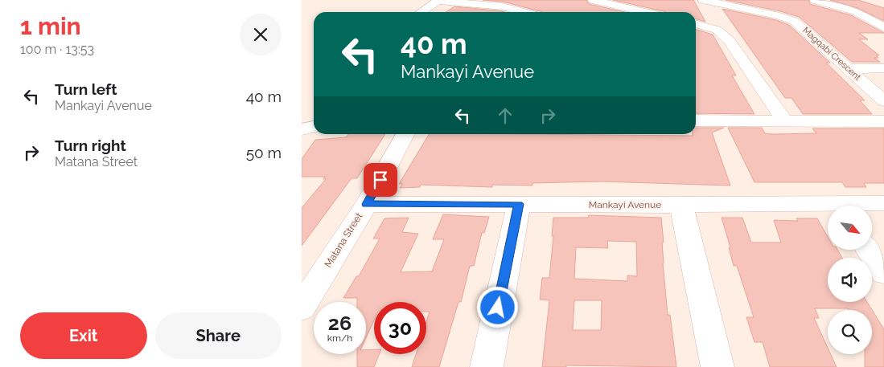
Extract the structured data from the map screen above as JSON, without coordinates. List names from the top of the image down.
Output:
{
  "streets": {
    "street": ["Magqabi Crescent", "Mankayi Avenue", "Matana Street"]
  },
  "crossings": [
    ["Mankayi Avenue", "Matana Street"]
  ],
  "north": "bottom right",
  "page": {
    "heading": ["1 min", "100 m · 13:53"],
    "turn": ["40 m", "Mankayi Avenue"],
    "list": [
      {
        "name": "Turn left",
        "note": "Mankayi Avenue",
        "value": "40 m"
      },
      {
        "name": "Turn right",
        "note": "Matana Street",
        "value": "50 m"
      }
    ],
    "speed": "26 km/h",
    "limit": "30",
    "buttons": ["Exit", "Share"]
  }
}
